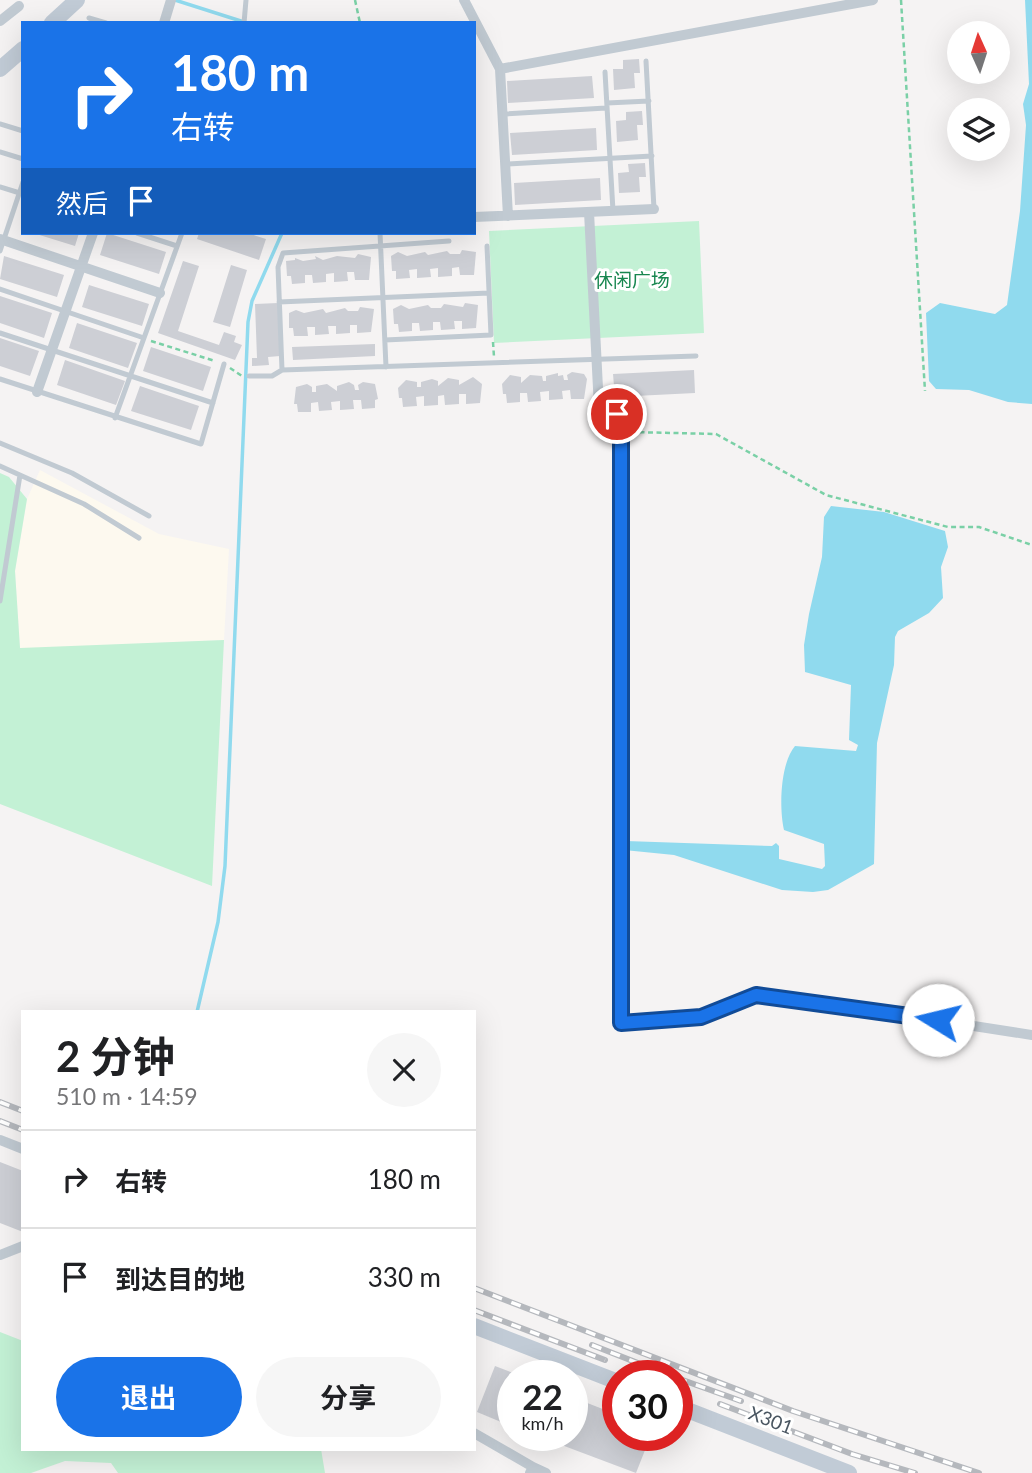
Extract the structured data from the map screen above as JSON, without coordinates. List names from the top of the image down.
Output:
{
  "streets": {
    "main road": ["X301"]
  },
  "parks": ["休闲广场"],
  "north": "top",
  "page": {
    "turn": ["180 m", "右转"],
    "then": "然后",
    "heading": ["2 分钟", "510 m · 14:59"],
    "list": [
      {
        "name": "右转",
        "value": "180 m"
      },
      {
        "name": "到达目的地",
        "value": "330 m"
      }
    ],
    "buttons": ["退出", "分享"],
    "speed": "22 km/h",
    "limit": "30"
  }
}
